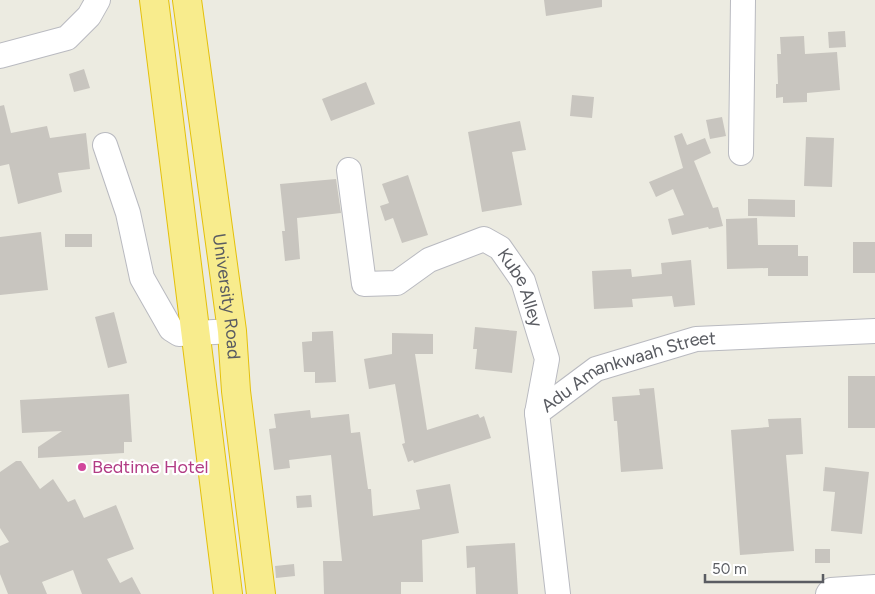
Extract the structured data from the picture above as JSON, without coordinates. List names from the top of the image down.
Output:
{
  "streets": {
    "highway": ["University Road"],
    "street": ["Kube Alley", "Adu Amankwaah Street"]
  },
  "crossings": [
    ["Kube Alley", "Adu Amankwaah Street"]
  ],
  "places": ["Bedtime Hotel"],
  "scale_bar": "50 m"
}
